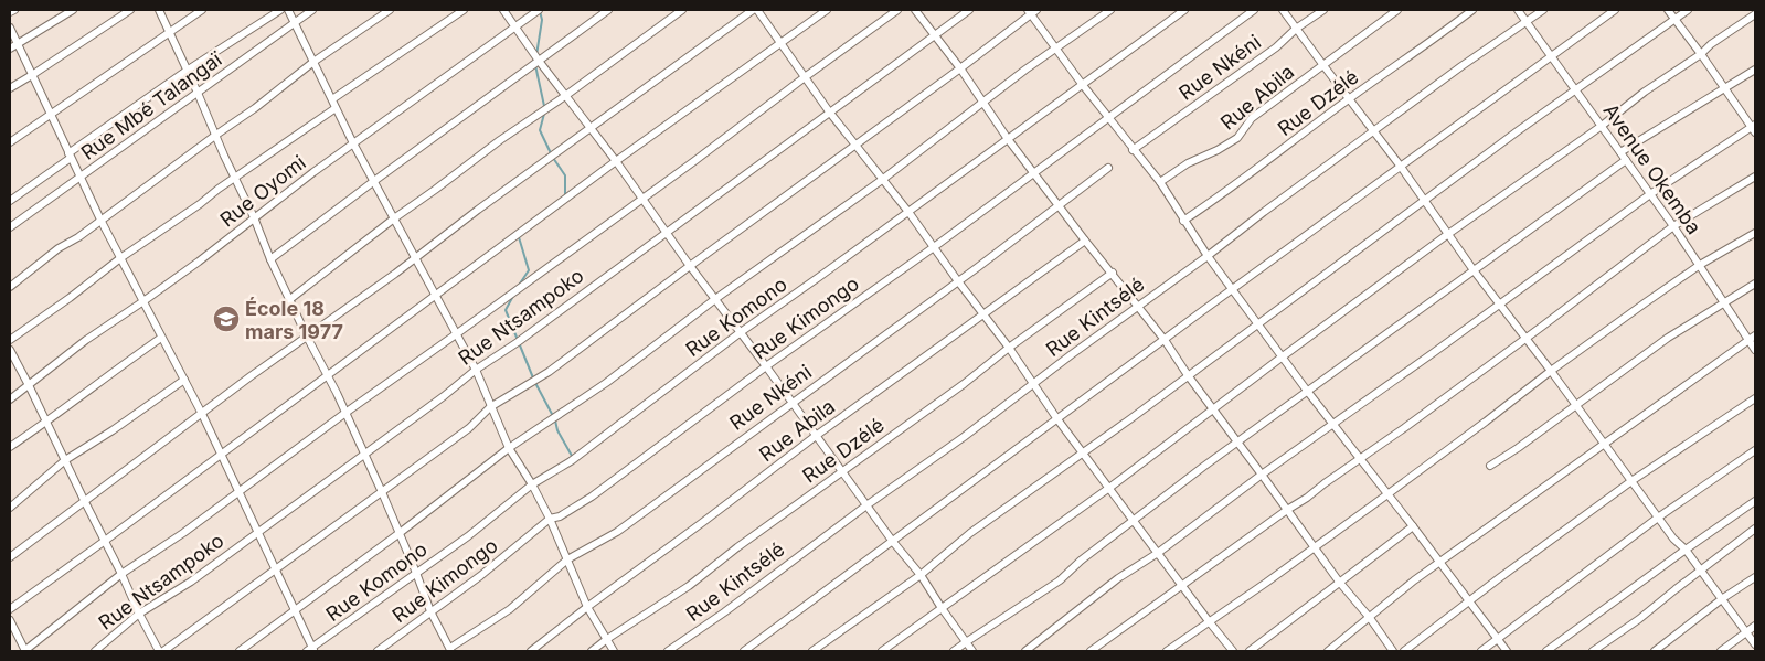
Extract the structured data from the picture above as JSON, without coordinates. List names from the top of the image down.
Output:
{
  "streets": {
    "street": [
      "Rue Nkéni",
      "Rue Abila",
      "Rue Dzélé",
      "Rue Mbé Talangaï",
      "Avenue Okemba",
      "Rue Oyomi",
      "Rue Ntsampoko",
      "Rue Komono",
      "Rue Kintsélé",
      "Rue Kimongo"
    ]
  },
  "crossings": [
    ["Avenue Okemba", "Rue Kintsélé"]
  ],
  "places": {
    "school or university": ["École 18 mars 1977"]
  }
}
